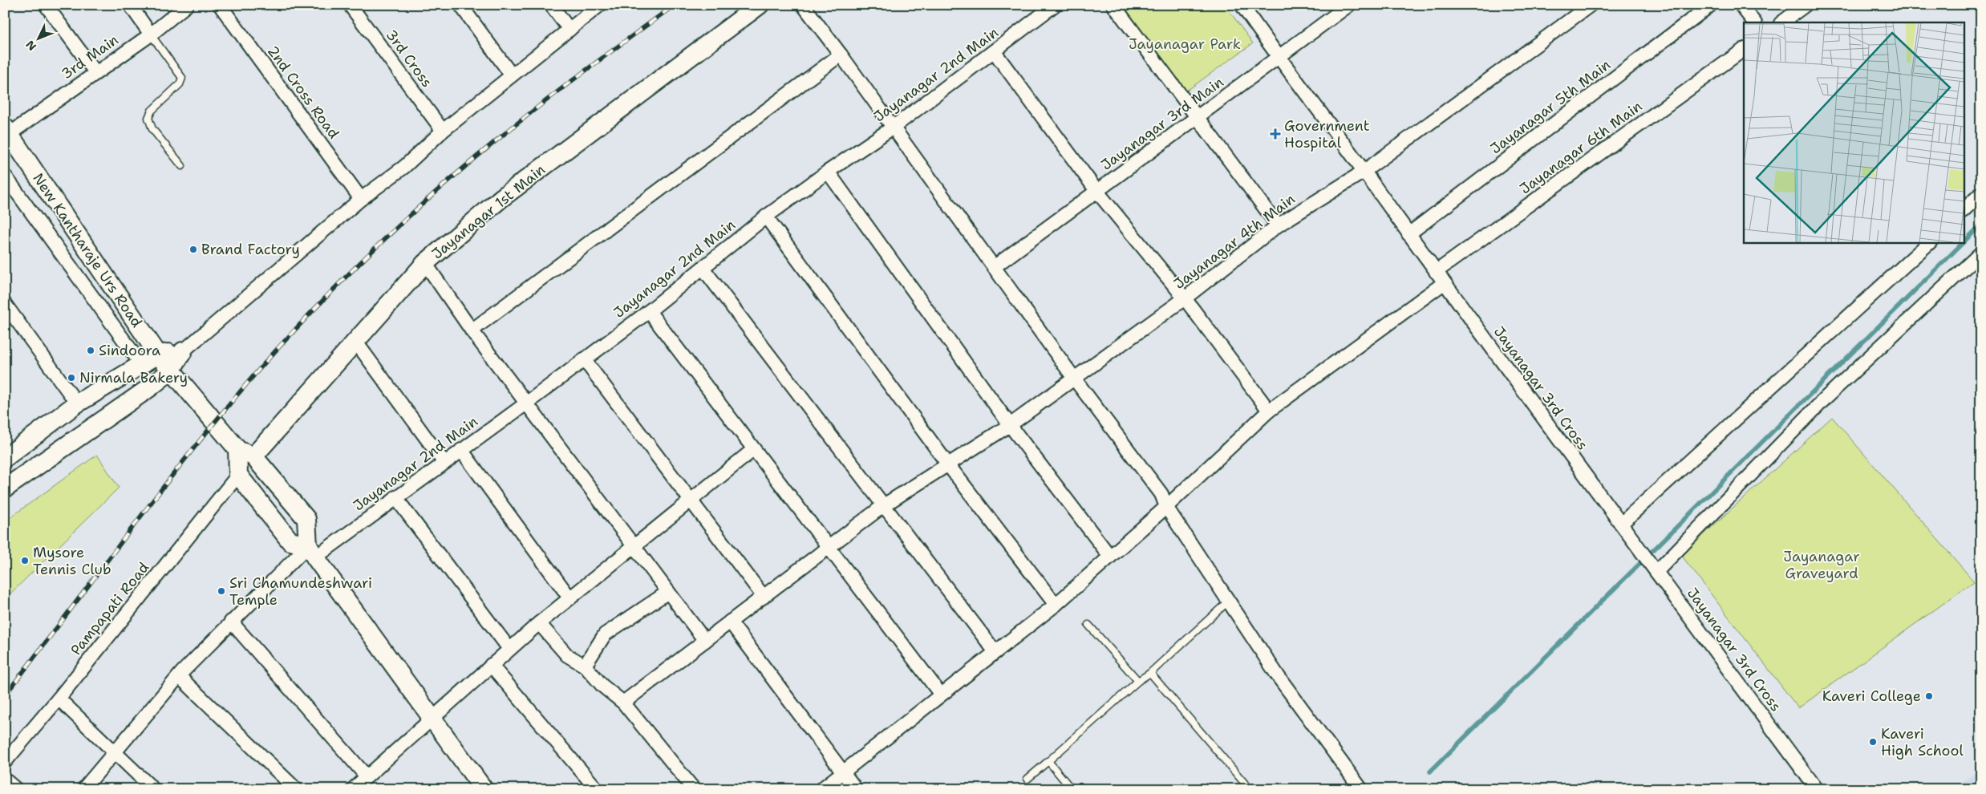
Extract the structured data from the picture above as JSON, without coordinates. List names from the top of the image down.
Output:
{
  "streets": {
    "main road": ["Jayanagar 1st Main", "New Kantharaje Urs Road"],
    "street": [
      "3rd Main",
      "3rd Cross",
      "Jayanagar 2nd Main",
      "2nd Cross Road",
      "Jayanagar 5th Main",
      "Jayanagar 3rd Main",
      "Jayanagar 6th Main",
      "Jayanagar 4th Main",
      "Jayanagar 3rd Cross",
      "Pampapati Road"
    ]
  },
  "crossings": [
    ["3rd Main", "New Kantharaje Urs Road"],
    ["Jayanagar 2nd Main", "New Kantharaje Urs Road"],
    ["Jayanagar 5th Main", "Jayanagar 3rd Cross"],
    ["Jayanagar 3rd Main", "Jayanagar 3rd Cross"],
    ["Jayanagar 6th Main", "Jayanagar 3rd Cross"],
    ["Jayanagar 1st Main", "New Kantharaje Urs Road"],
    ["Jayanagar 4th Main", "Jayanagar 3rd Cross"]
  ],
  "parks": ["Jayanagar Park", "Jayanagar Graveyard"],
  "places": {
    "health": ["Government Hospital"],
    "other": [
      "Brand Factory",
      "Sindoora",
      "Nirmala Bakery",
      "Mysore Tennis Club",
      "Sri Chamundeshwari Temple",
      "Kaveri College",
      "Kaveri High School"
    ]
  },
  "north": "bottom left"
}
